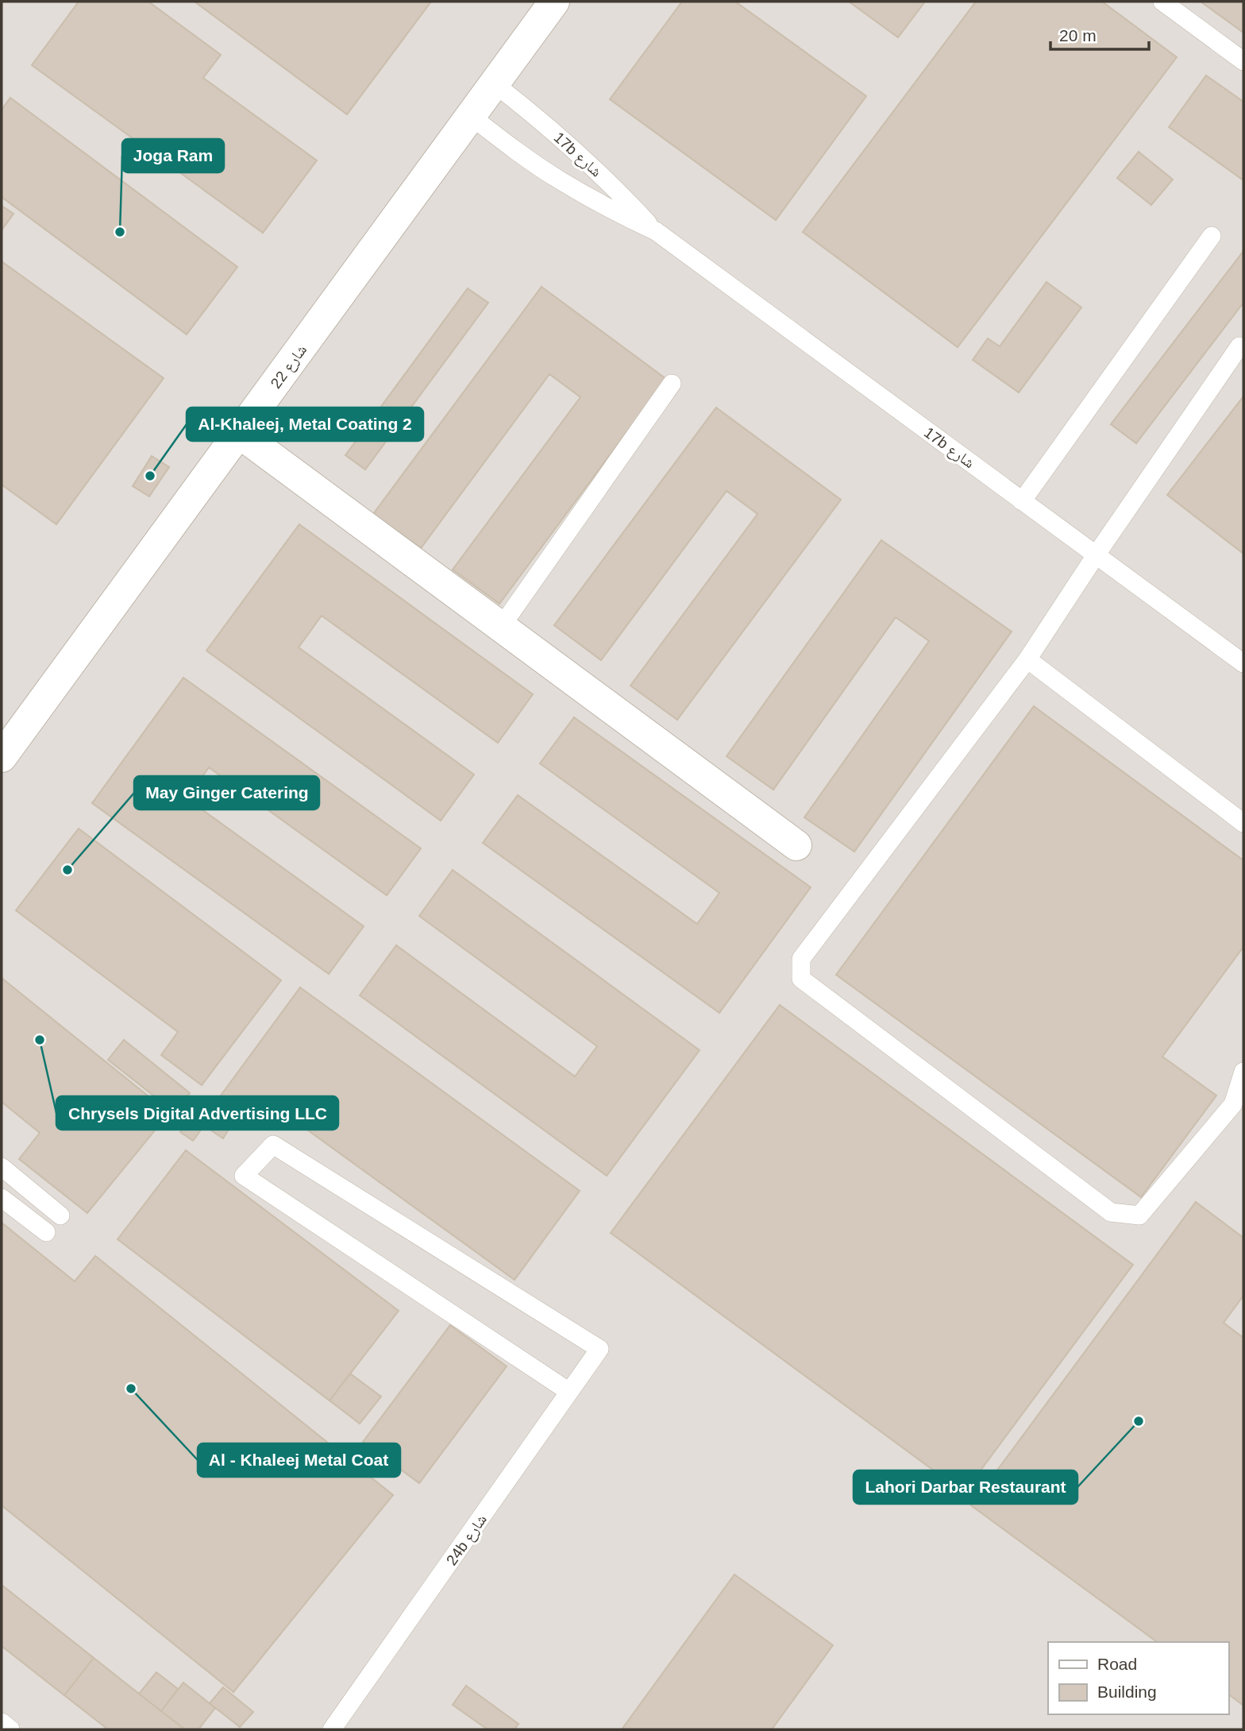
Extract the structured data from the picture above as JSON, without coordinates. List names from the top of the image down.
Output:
{
  "streets": {
    "street": ["شارع 22"],
    "lane": ["17b شارع", "24b شارع"]
  },
  "crossings": [
    ["17b شارع", "شارع 22"]
  ],
  "places": [
    "Joga Ram",
    "Al-Khaleej, Metal Coating 2",
    "May Ginger Catering",
    "Chrysels Digital Advertising LLC",
    "Al - Khaleej Metal Coat",
    "Lahori Darbar Restaurant"
  ],
  "legend": ["Road", "Building"],
  "scale_bar": "20 m"
}
